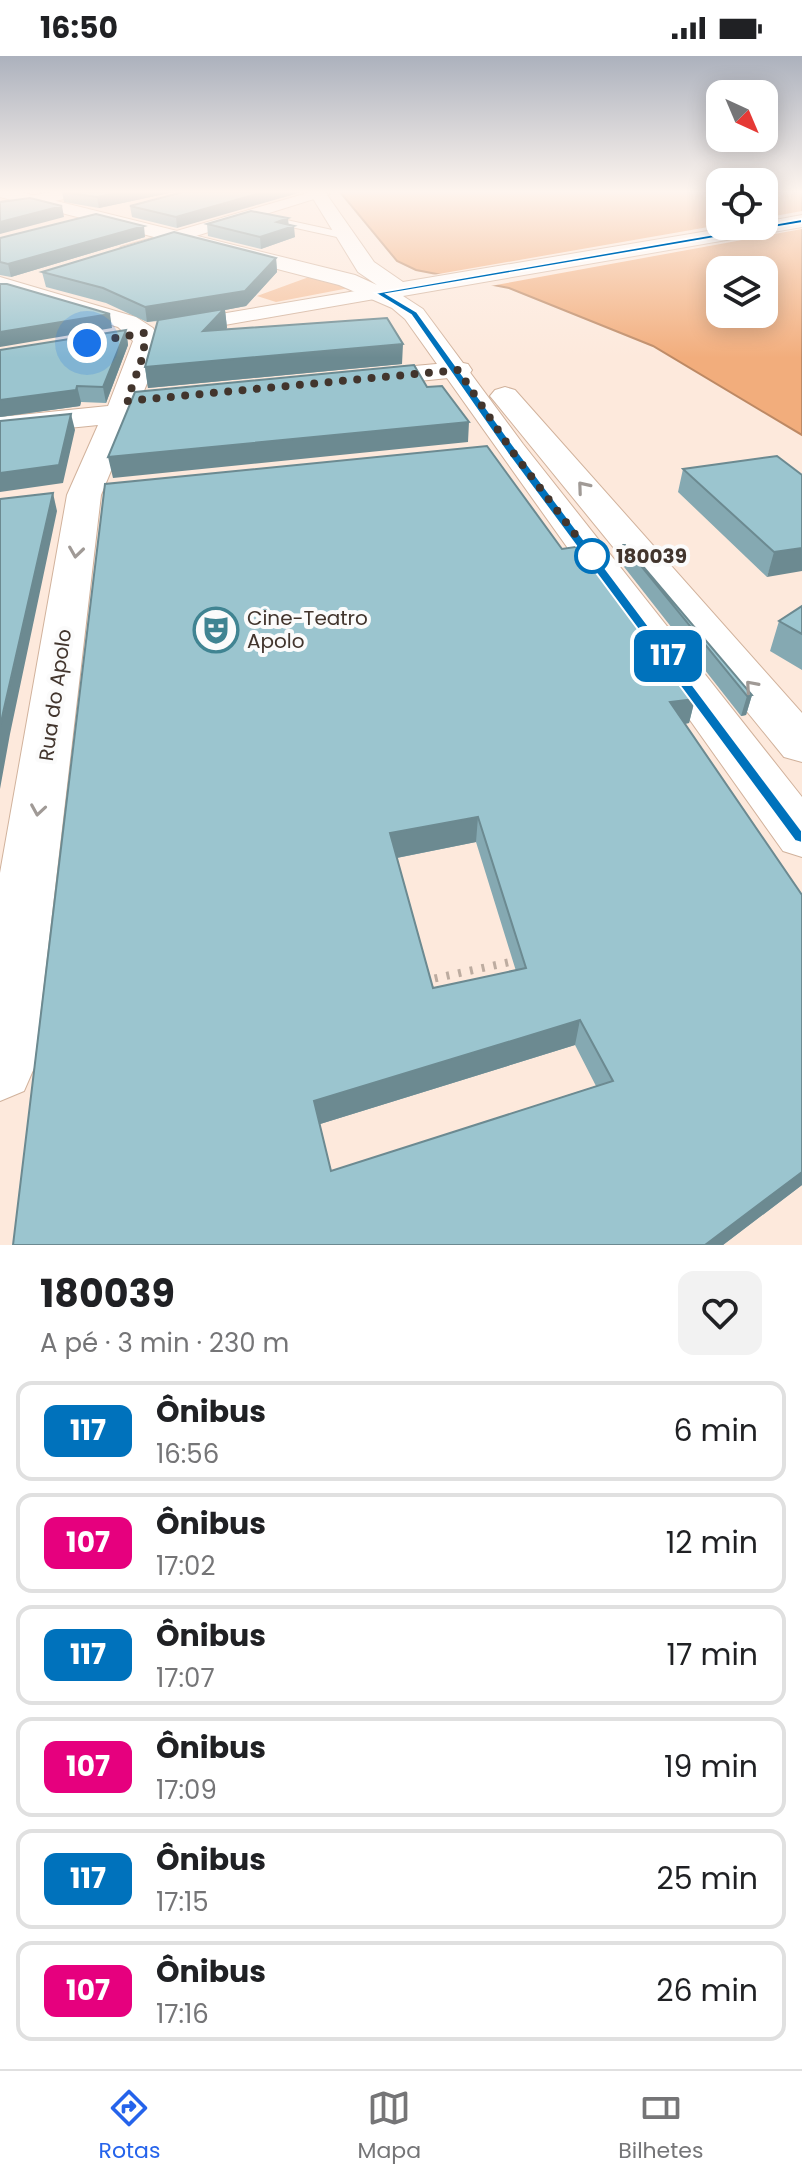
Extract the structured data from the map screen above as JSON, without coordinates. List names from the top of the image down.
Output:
{
  "streets": {
    "main road": ["Rua do Apolo"]
  },
  "one_way": ["Rua do Apolo"],
  "places": {
    "other": ["180039"],
    "theatre": ["Cine-Teatro Apolo"]
  },
  "lines": ["bus line 117"],
  "north": "bottom right",
  "page": {
    "status": "16:50",
    "on_map": "117",
    "heading": ["180039", "A pé · 3 min · 230 m"],
    "list": [
      {
        "mark": "117",
        "name": "Ônibus",
        "note": "16:56",
        "value": "6 min"
      },
      {
        "mark": "107",
        "name": "Ônibus",
        "note": "17:02",
        "value": "12 min"
      },
      {
        "mark": "117",
        "name": "Ônibus",
        "note": "17:07",
        "value": "17 min"
      },
      {
        "mark": "107",
        "name": "Ônibus",
        "note": "17:09",
        "value": "19 min"
      },
      {
        "mark": "117",
        "name": "Ônibus",
        "note": "17:15",
        "value": "25 min"
      },
      {
        "mark": "107",
        "name": "Ônibus",
        "note": "17:16",
        "value": "26 min"
      }
    ],
    "tabs": ["Rotas", "Mapa", "Bilhetes"]
  }
}
